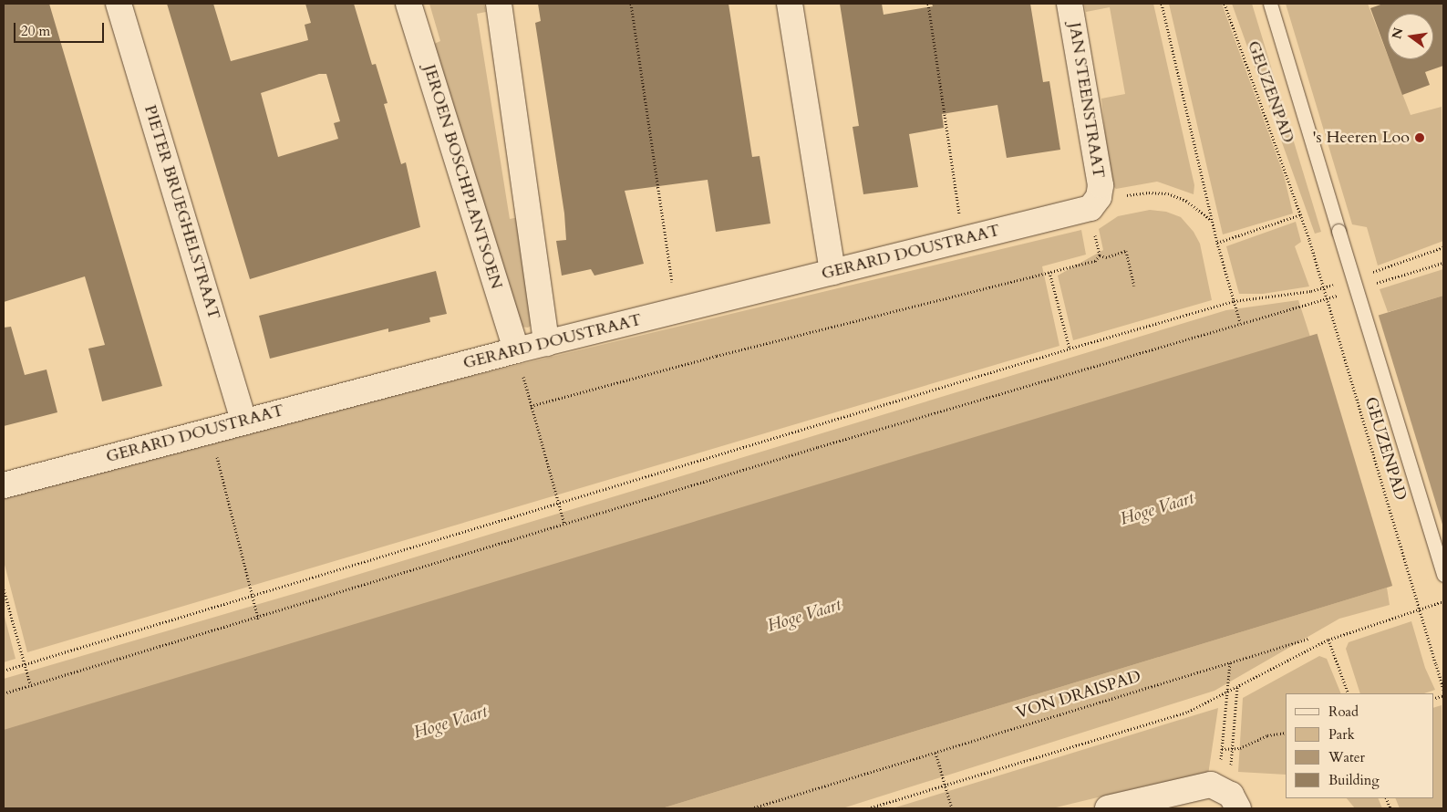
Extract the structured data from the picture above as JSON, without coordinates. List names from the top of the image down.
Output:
{
  "streets": {
    "street": [
      "JAN STEENSTRAAT",
      "JEROEN BOSCHPLANTSOEN",
      "PIETER BRUEGHELSTRAAT",
      "GERARD DOUSTRAAT"
    ],
    "path": ["GEUZENPAD", "VON DRAISPAD"]
  },
  "crossings": [
    ["JAN STEENSTRAAT", "GERARD DOUSTRAAT"],
    ["JEROEN BOSCHPLANTSOEN", "GERARD DOUSTRAAT"],
    ["PIETER BRUEGHELSTRAAT", "GERARD DOUSTRAAT"]
  ],
  "water": ["Hoge Vaart"],
  "places": ["'s Heeren Loo"],
  "legend": [
    "Road",
    "Park",
    "Water",
    "Building"
  ],
  "scale_bar": "20 m",
  "north": "left"
}
